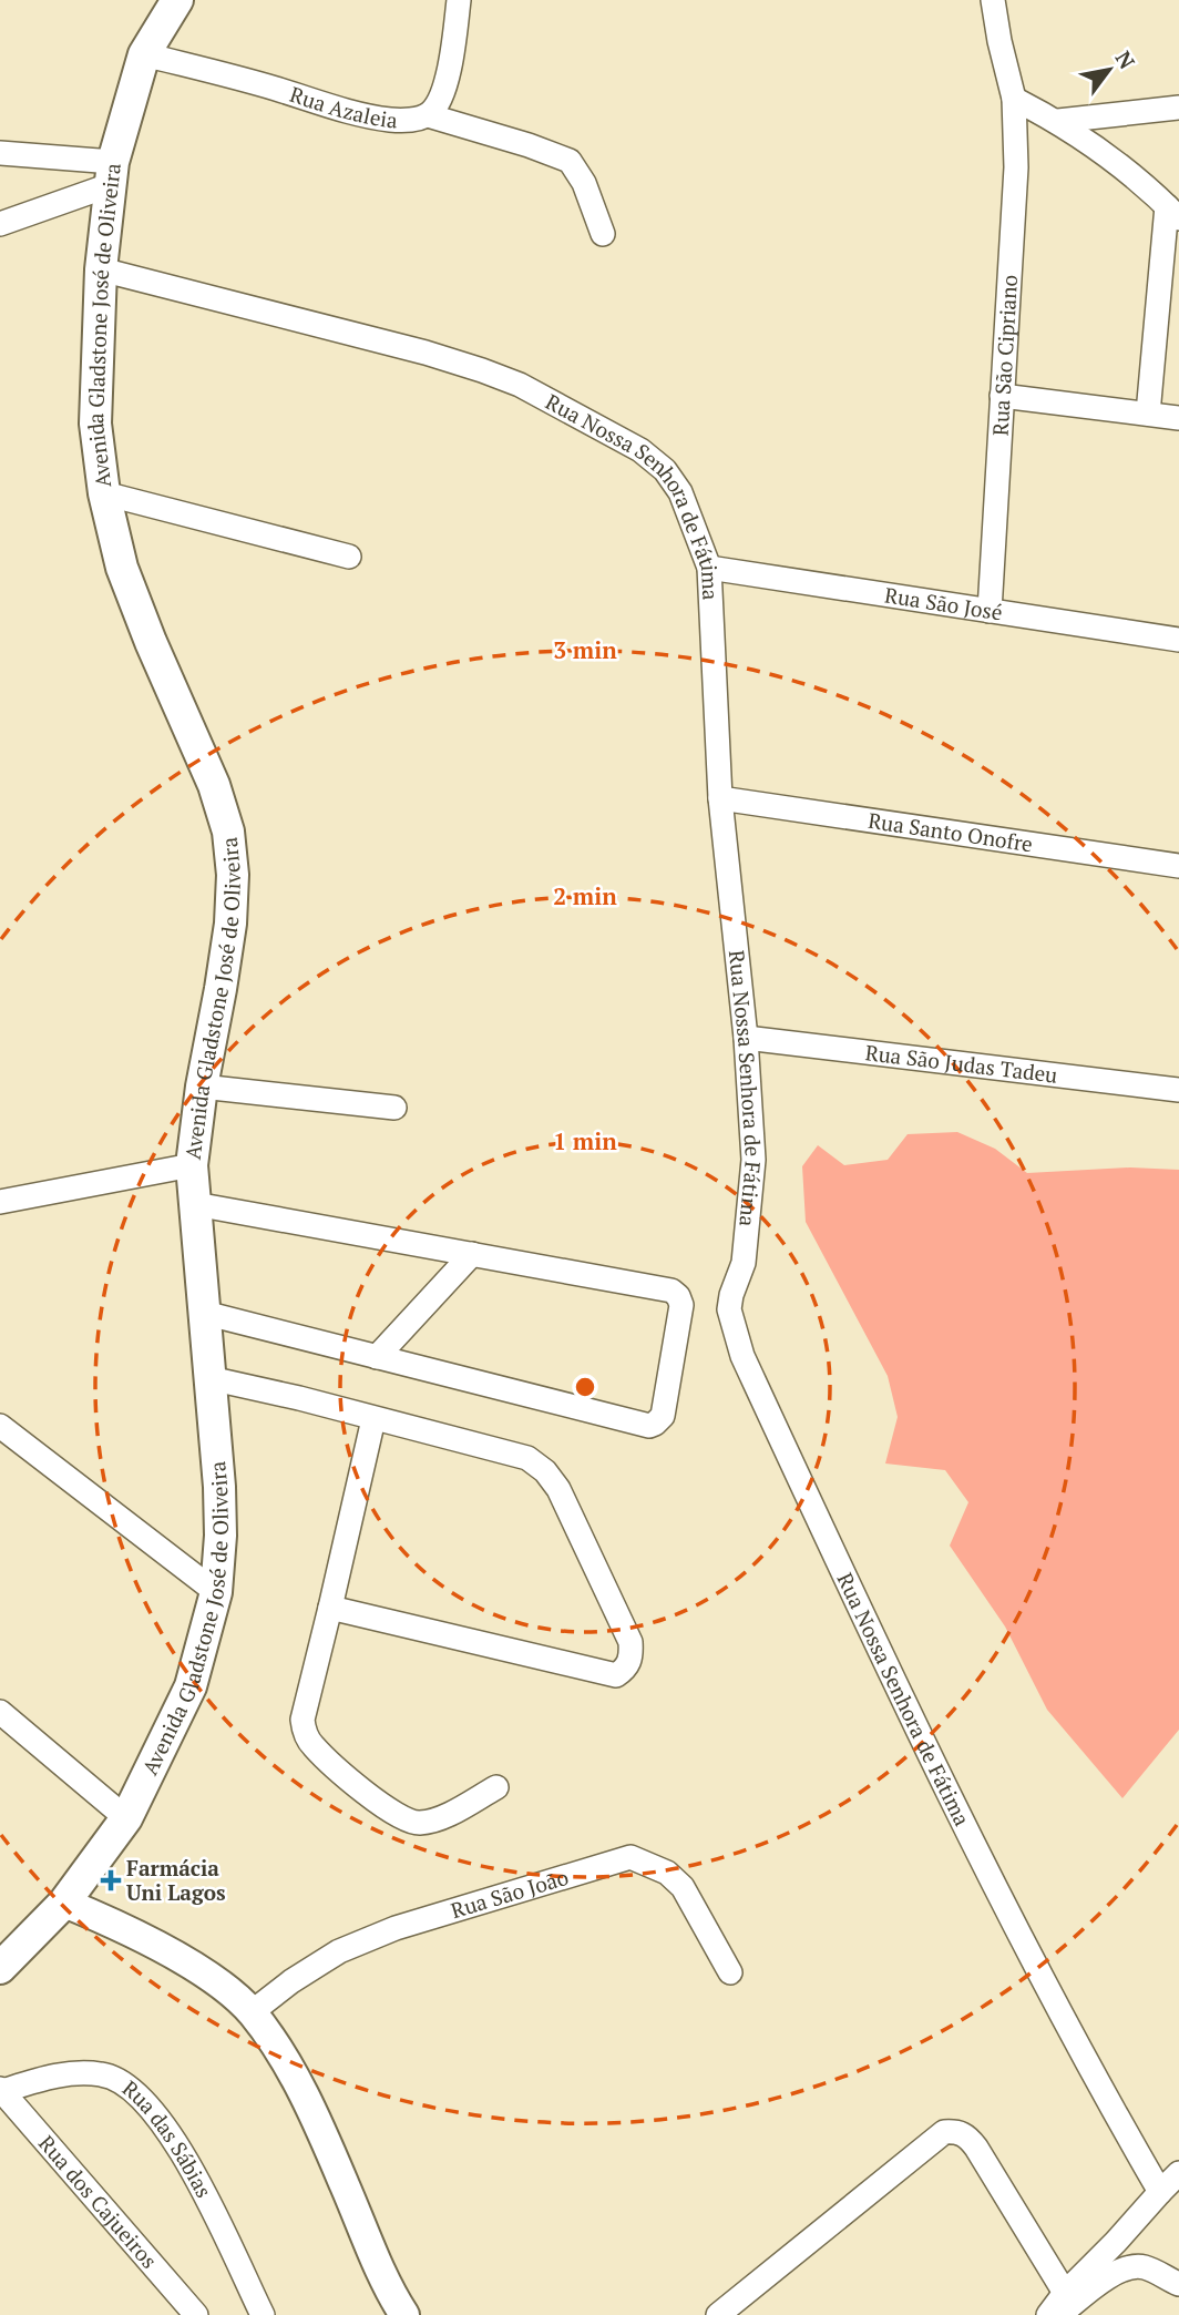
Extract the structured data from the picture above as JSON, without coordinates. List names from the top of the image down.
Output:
{
  "streets": {
    "main road": ["Avenida Gladstone José de Oliveira"],
    "street": [
      "Rua Azaleia",
      "Rua São Cipriano",
      "Rua Nossa Senhora de Fátima",
      "Rua São José",
      "Rua Santo Onofre",
      "Rua São Judas Tadeu",
      "Rua São João",
      "Rua das Sábias",
      "Rua dos Cajueiros"
    ]
  },
  "crossings": [
    ["Rua Azaleia", "Avenida Gladstone José de Oliveira"],
    ["Avenida Gladstone José de Oliveira", "Rua Nossa Senhora de Fátima"],
    ["Rua São Cipriano", "Rua São José"],
    ["Rua Nossa Senhora de Fátima", "Rua São José"],
    ["Rua Nossa Senhora de Fátima", "Rua Santo Onofre"],
    ["Rua Nossa Senhora de Fátima", "Rua São Judas Tadeu"],
    ["Rua das Sábias", "Rua dos Cajueiros"]
  ],
  "places": {
    "health": ["Farmácia Uni Lagos"]
  },
  "north": "top right",
  "rings": ["3 min", "2 min", "1 min"]
}
